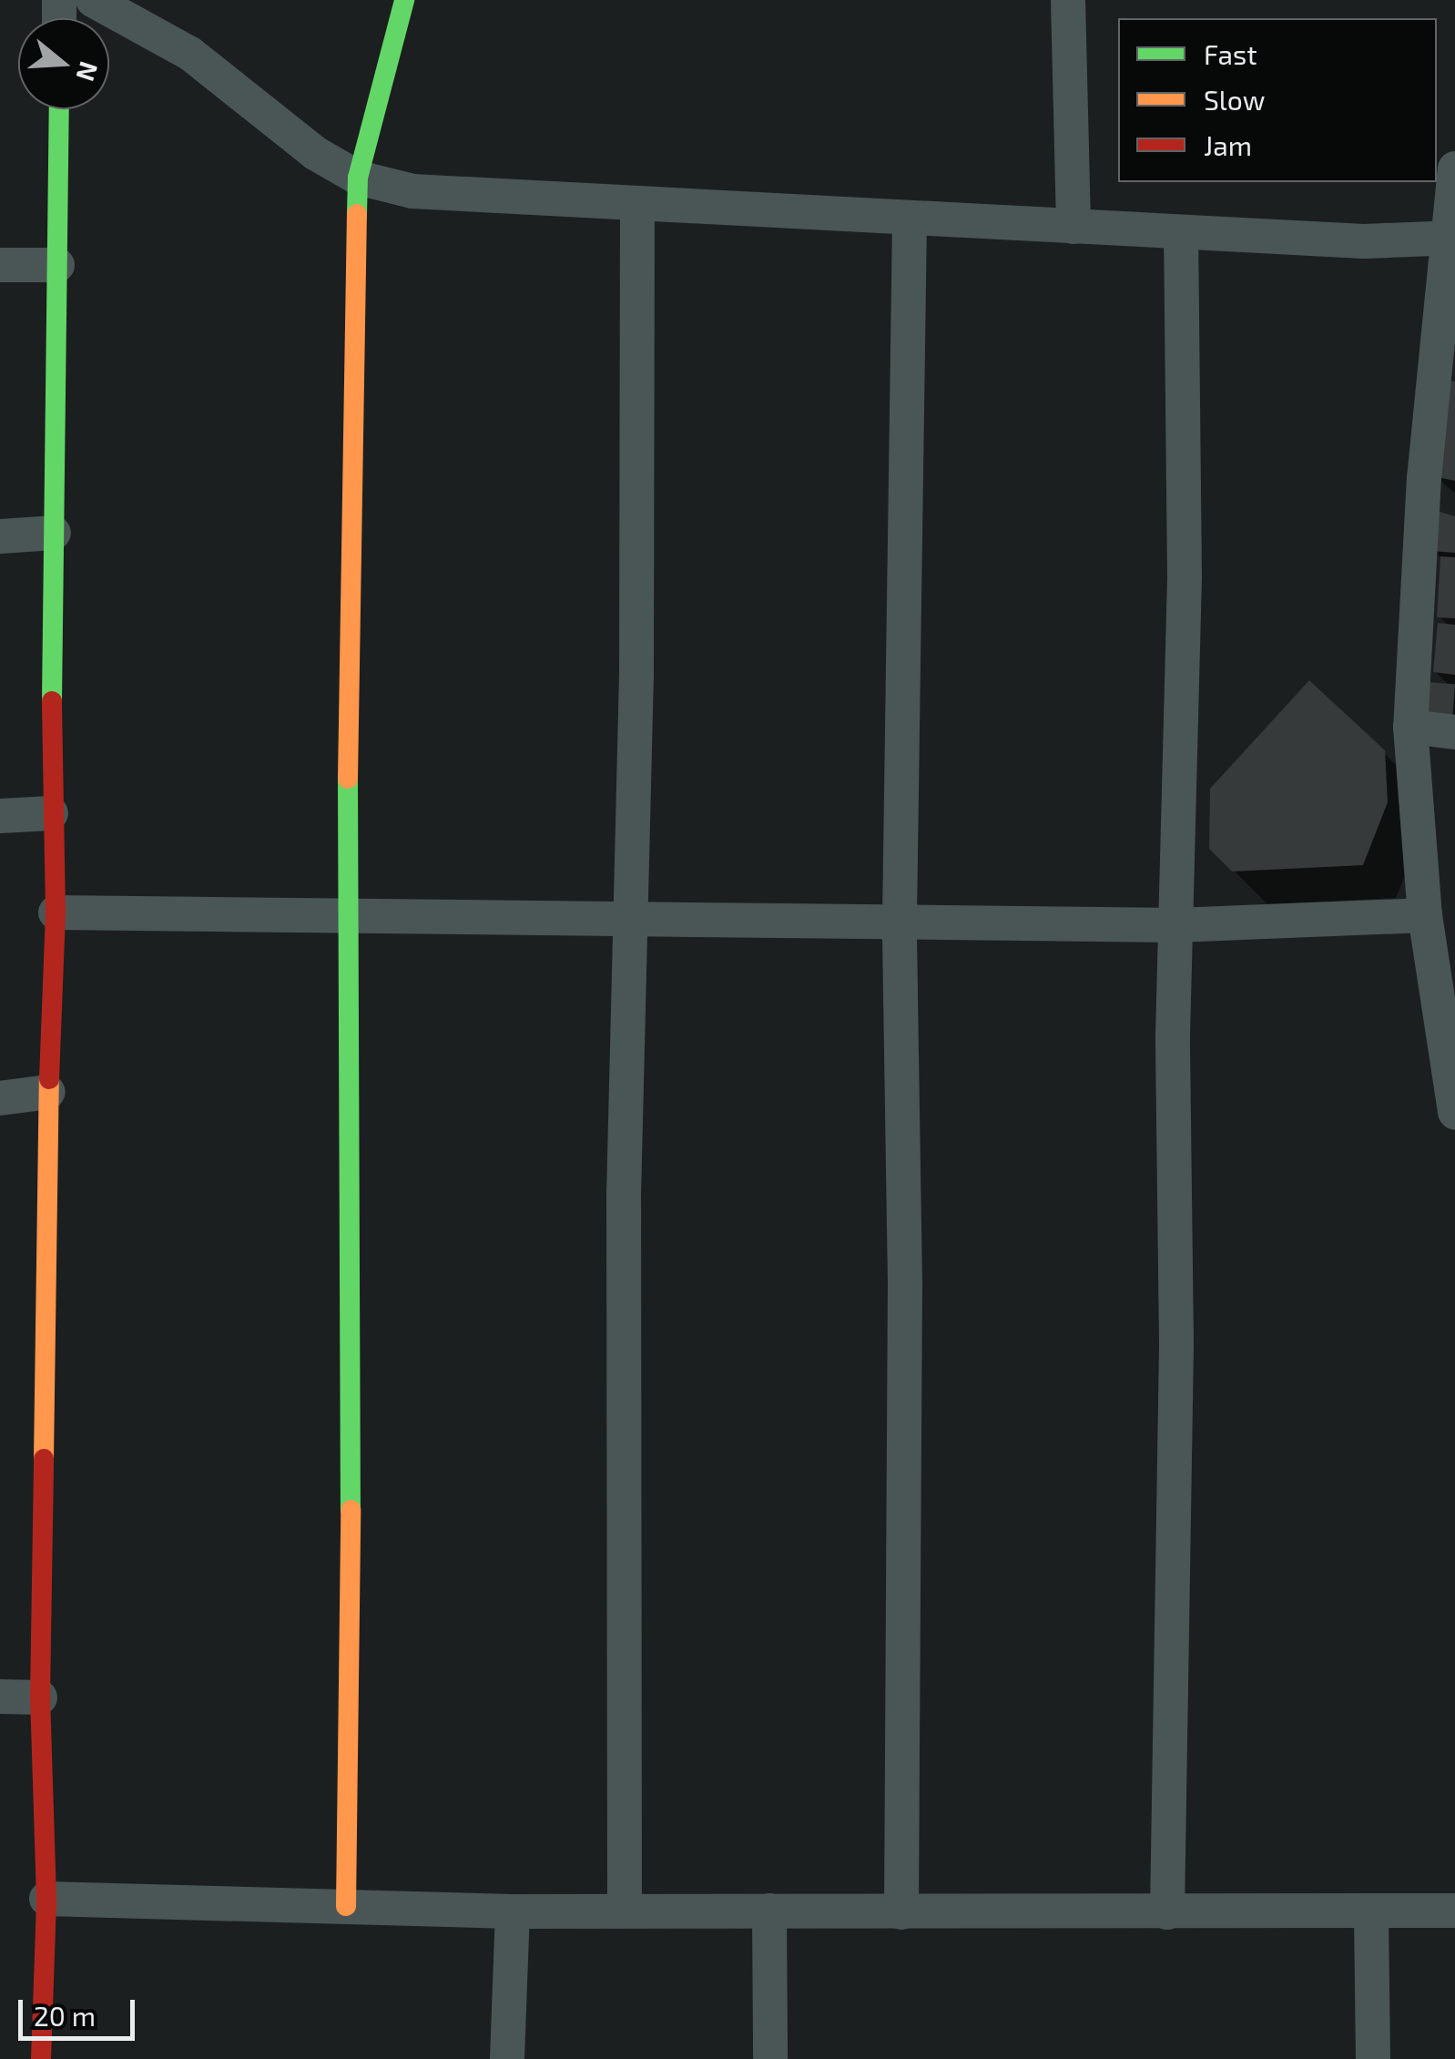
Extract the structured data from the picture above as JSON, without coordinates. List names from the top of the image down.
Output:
{
  "legend": ["Fast", "Slow", "Jam"],
  "scale_bar": "20 m",
  "north": "right"
}
